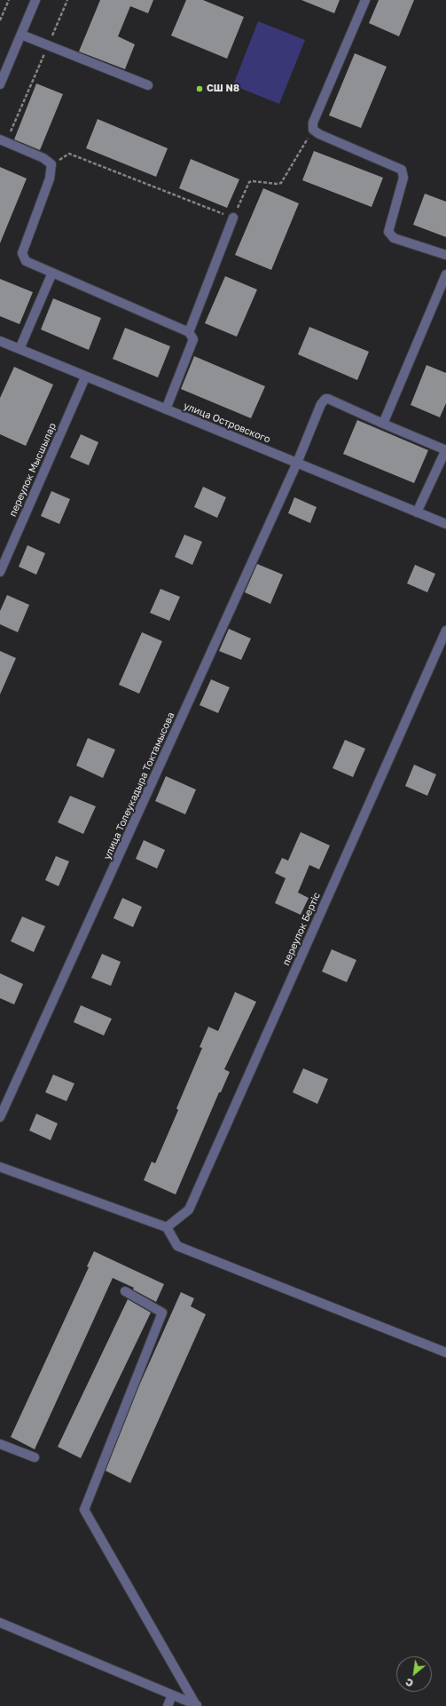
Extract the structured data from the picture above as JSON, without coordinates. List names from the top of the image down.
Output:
{
  "streets": {
    "street": [
      "улица Островского",
      "переулок Мысшылар",
      "улица Толеукадыра Токтамысова",
      "переулок Бертіс"
    ]
  },
  "crossings": [
    ["улица Островского", "переулок Мысшылар"],
    ["улица Островского", "улица Толеукадыра Токтамысова"]
  ],
  "places": ["СШ N8"],
  "north": "bottom left"
}
